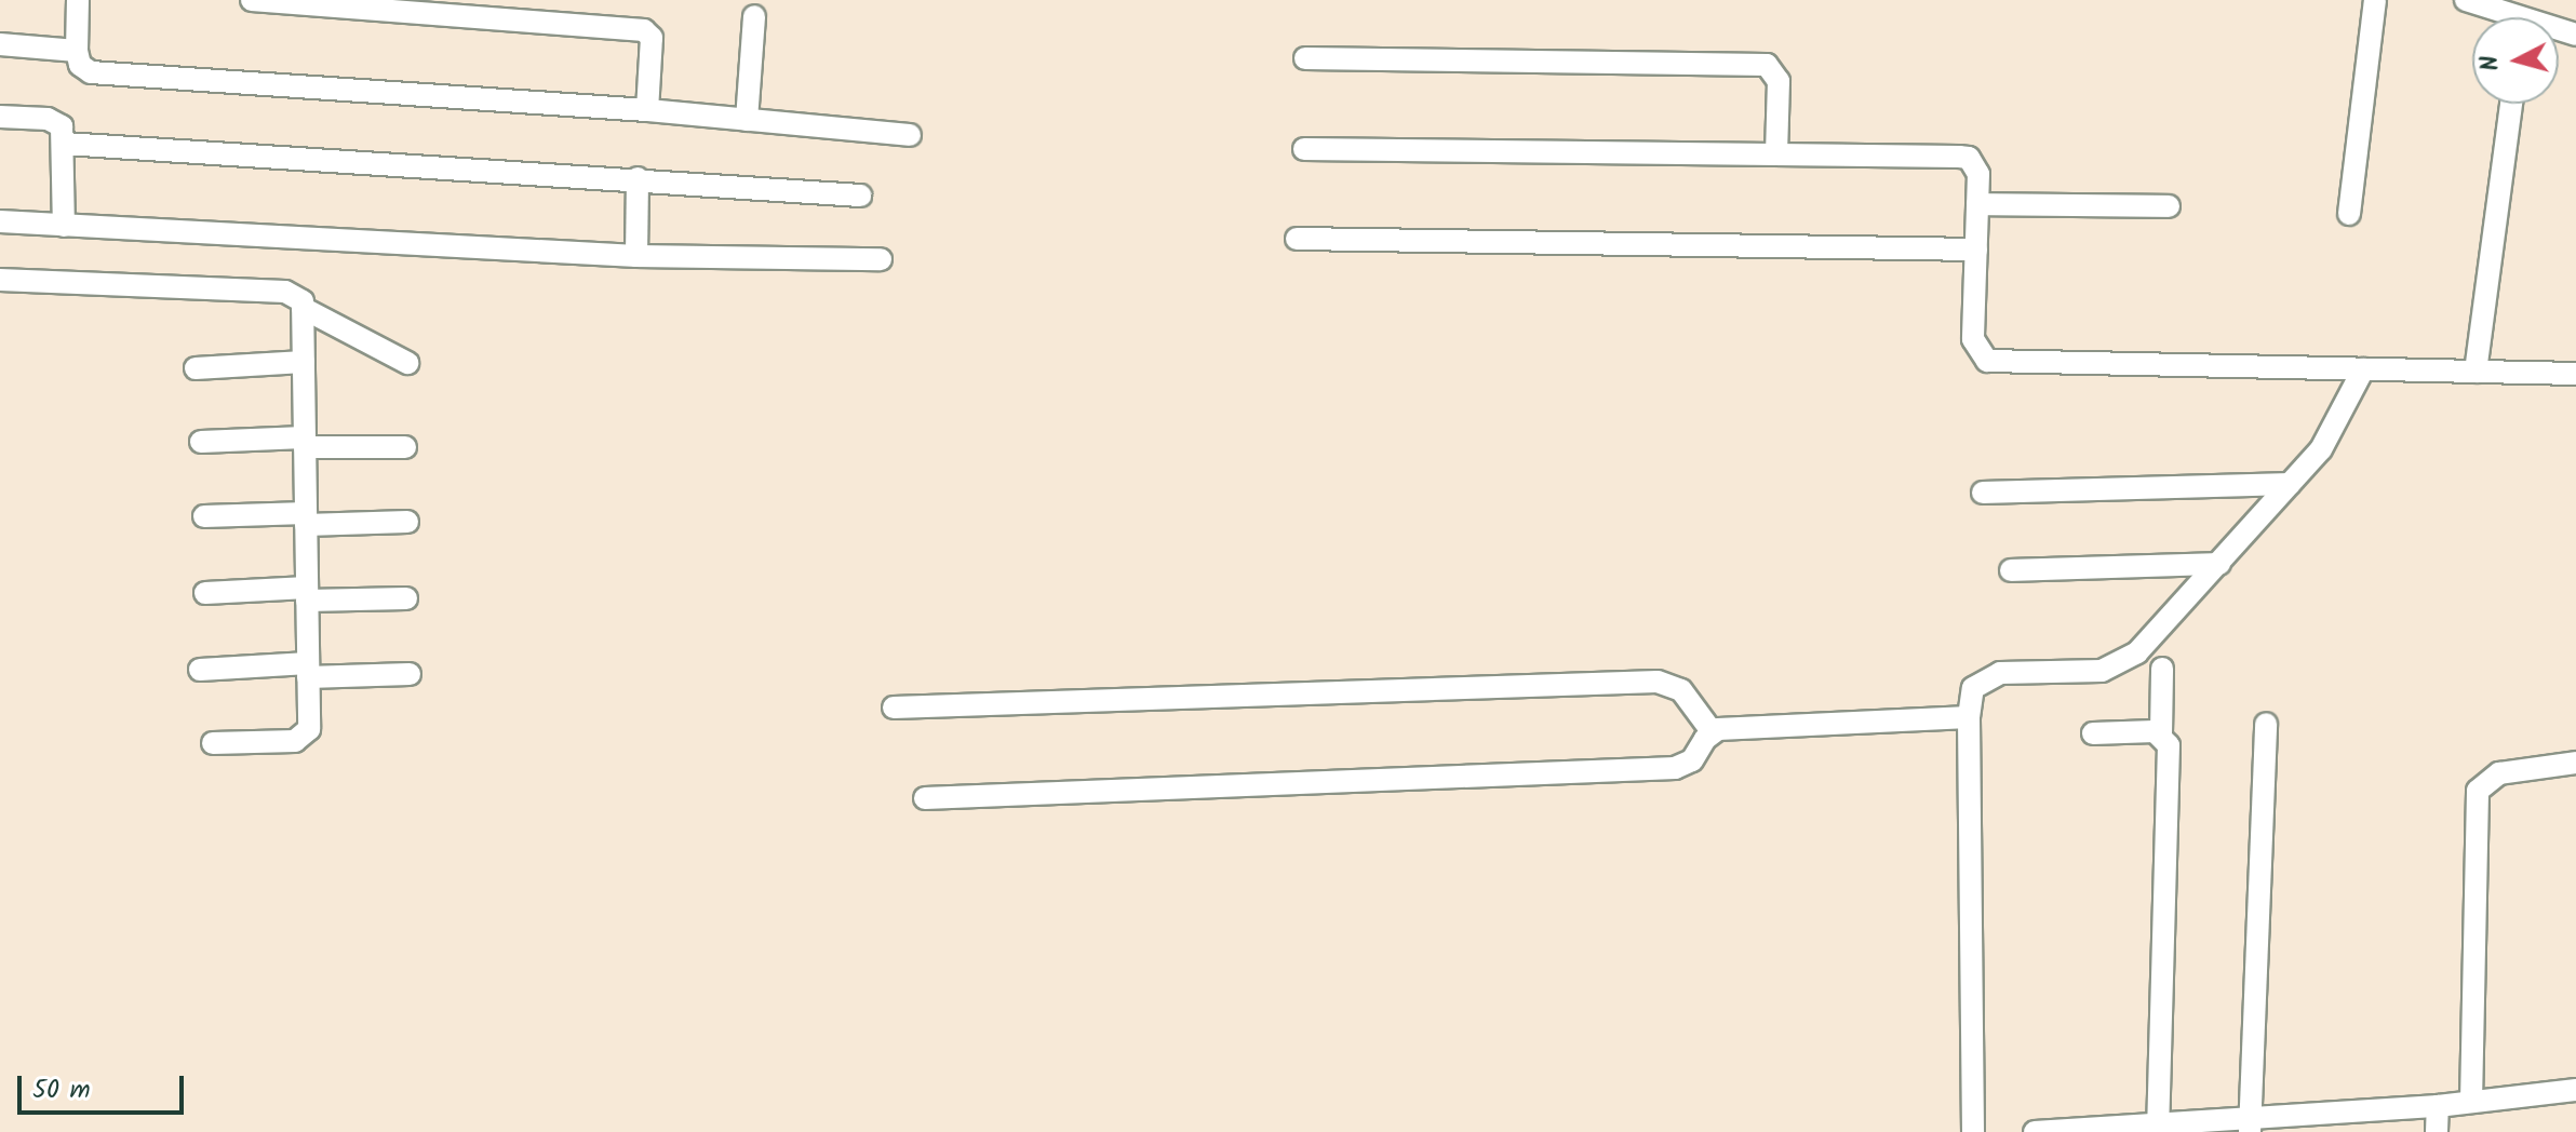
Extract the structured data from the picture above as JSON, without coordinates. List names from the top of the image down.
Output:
{
  "scale_bar": "50 m",
  "north": "left"
}
